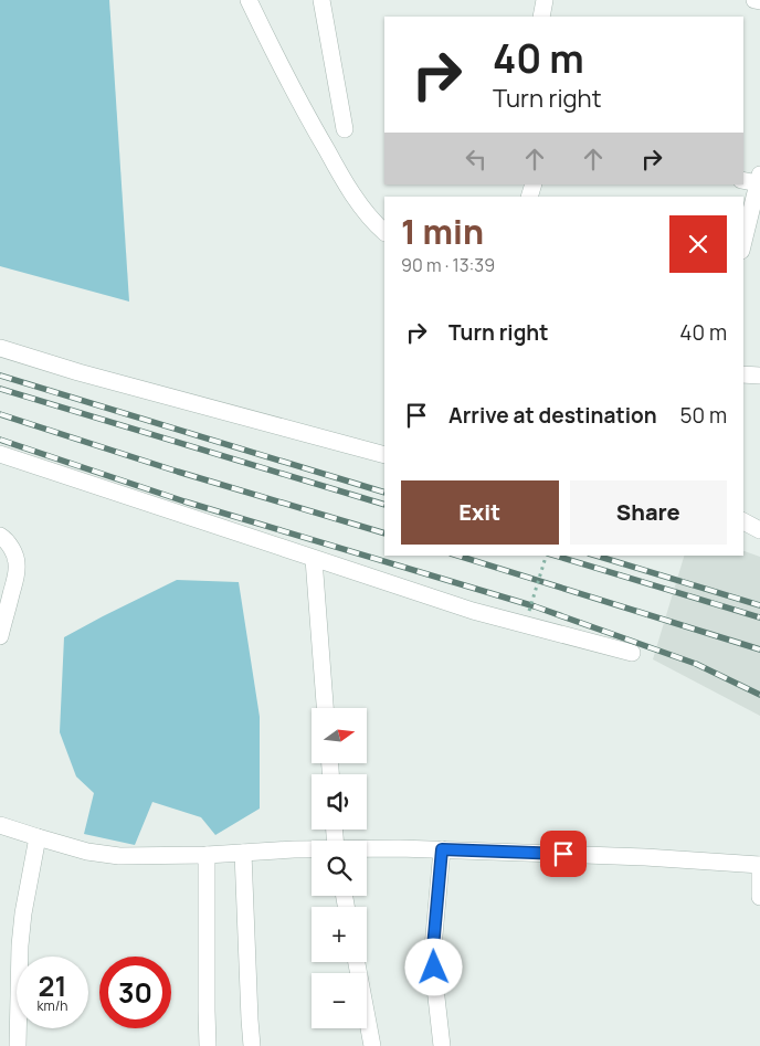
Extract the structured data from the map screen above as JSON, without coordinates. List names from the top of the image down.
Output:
{
  "north": "right",
  "page": {
    "turn": ["40 m", "Turn right"],
    "heading": ["1 min", "90 m · 13:39"],
    "list": [
      {
        "name": "Turn right",
        "value": "40 m"
      },
      {
        "name": "Arrive at destination",
        "value": "50 m"
      }
    ],
    "buttons": ["Exit", "Share"],
    "map_buttons": ["+", "−"],
    "speed": "21 km/h",
    "limit": "30"
  }
}
